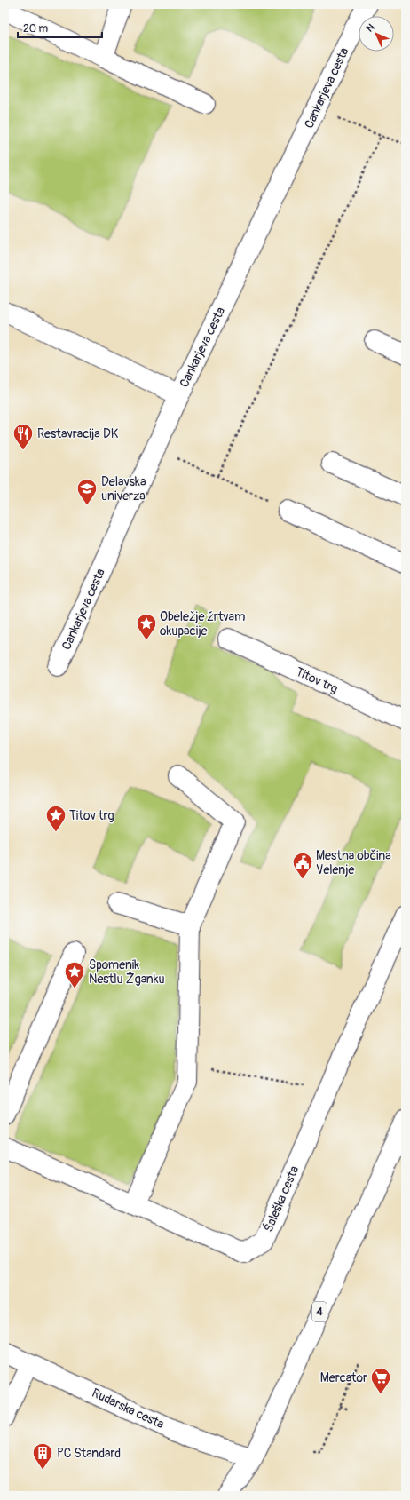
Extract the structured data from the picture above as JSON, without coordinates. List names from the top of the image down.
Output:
{
  "streets": {
    "street": [
      "Cankarjeva cesta",
      "Titov trg",
      "Šaleška cesta",
      "4",
      "Rudarska cesta"
    ]
  },
  "crossings": [
    ["4", "Rudarska cesta"]
  ],
  "places": {
    "restaurant": ["Restavracija DK"],
    "school or university": ["Delavska univerza"],
    "place": ["Obeležje žrtvam okupacije", "Titov trg", "Spomenik Nestlu Žganku"],
    "public building": ["Mestna občina Velenje"],
    "supermarket": ["Mercator"],
    "building": ["PC Standard"]
  },
  "scale_bar": "20 m",
  "north": "top left"
}
